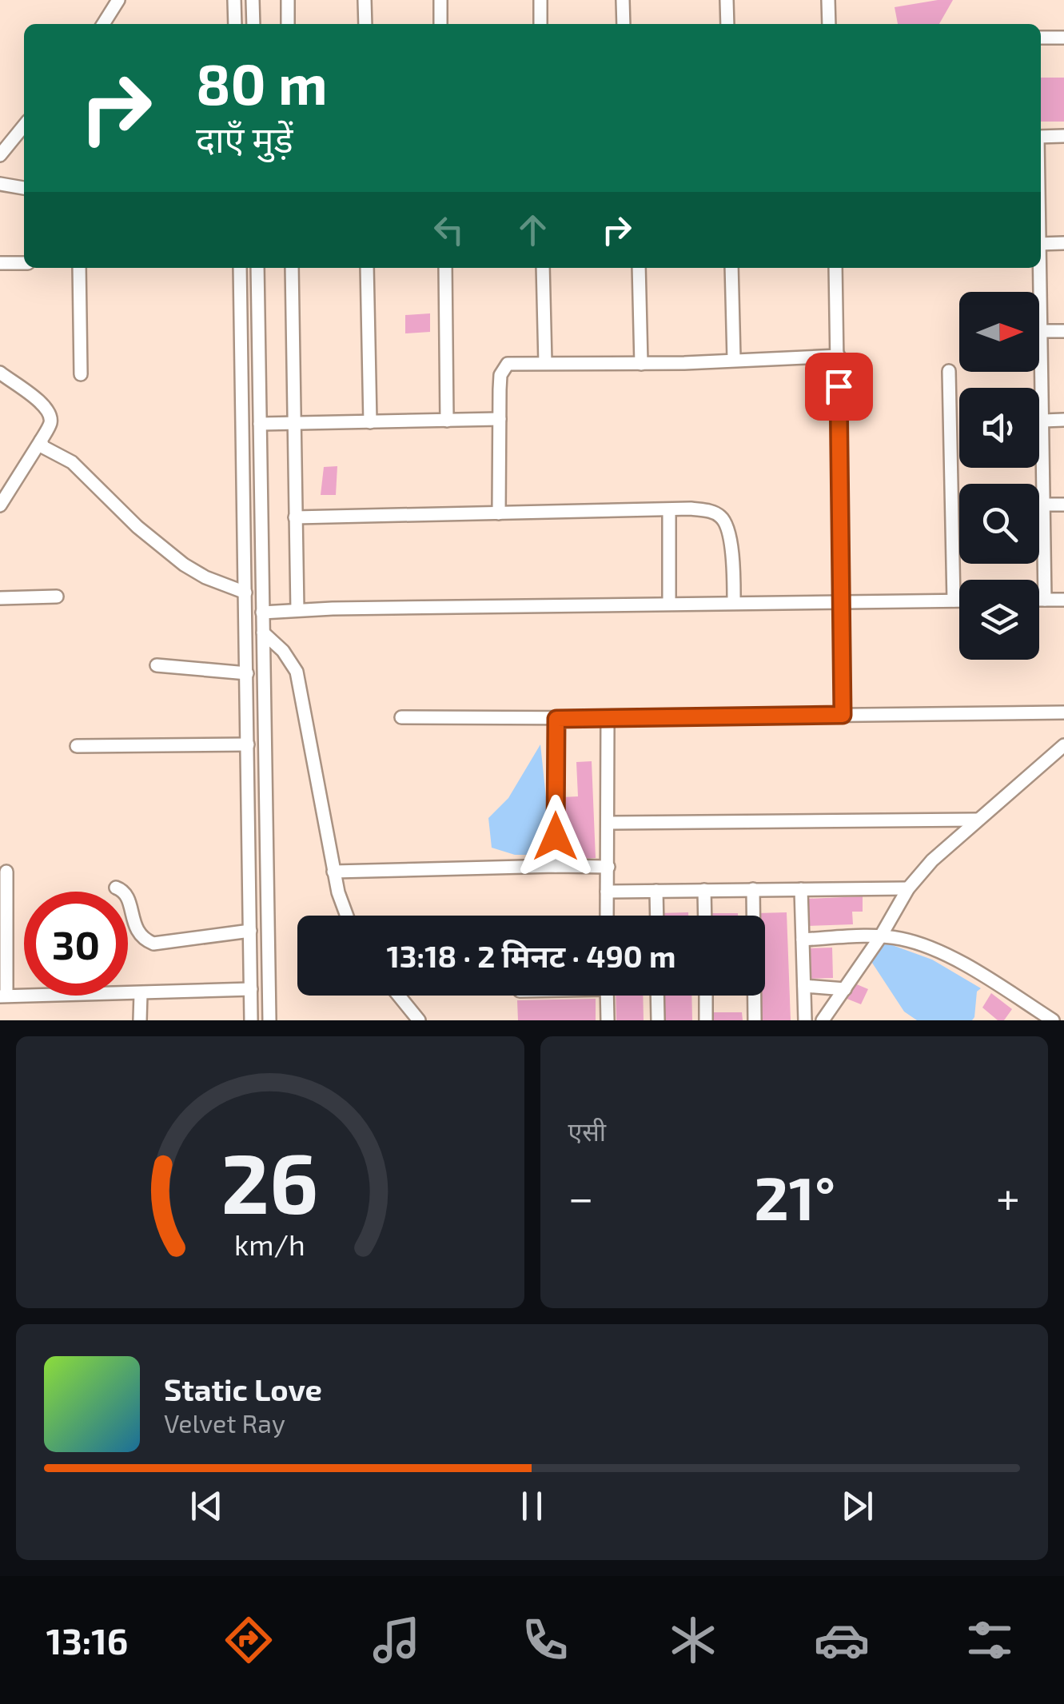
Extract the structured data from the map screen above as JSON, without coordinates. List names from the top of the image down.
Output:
{
  "north": "right",
  "page": {
    "turn": ["80 m", "दाएँ मुड़ें"],
    "limit": "30",
    "trip": "13:18 · 2 मिनट · 490 m",
    "tile": "एसी",
    "heat": ["−", "21°", "+"],
    "song": ["Static Love", "Velvet Ray"],
    "tabs": "13:16",
    "gauge": ["26", "km/h"]
  }
}
